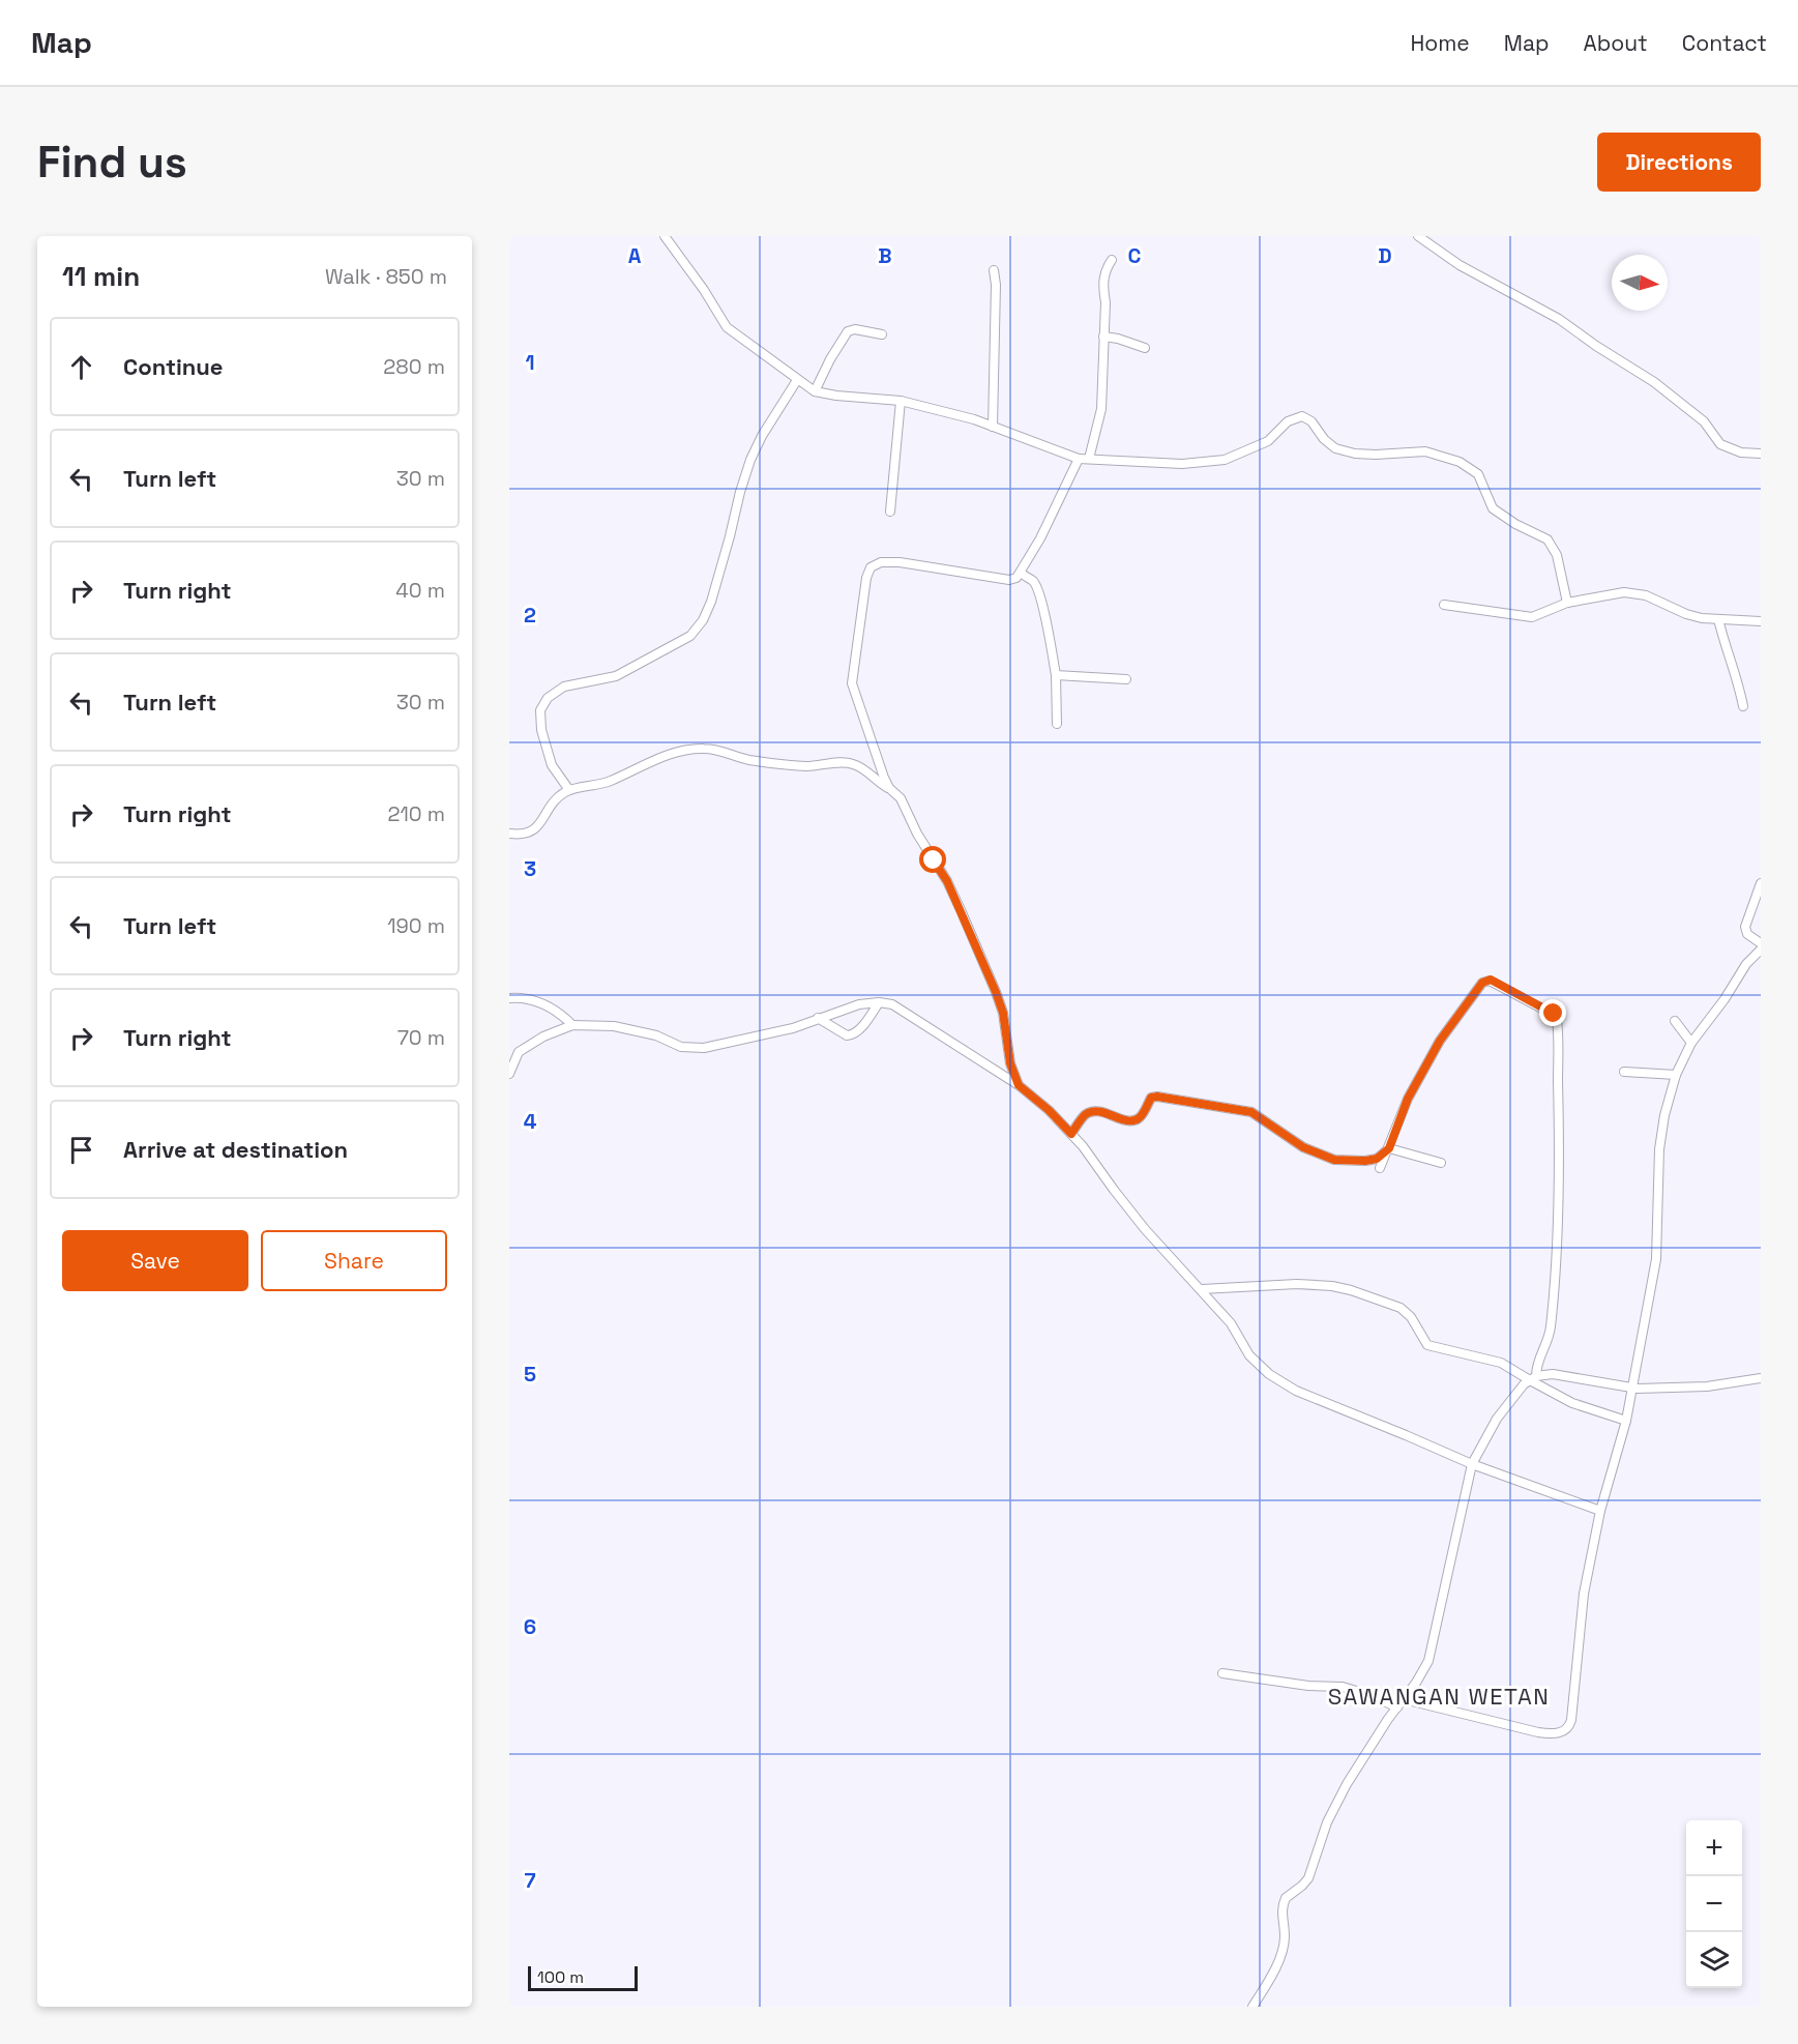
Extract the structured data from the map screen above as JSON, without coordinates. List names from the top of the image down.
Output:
{
  "districts": ["SAWANGAN WETAN"],
  "scale_bar": "100 m",
  "north": "right",
  "page": {
    "header": "Map",
    "nav": [
      "Home",
      "Map",
      "About",
      "Contact"
    ],
    "buttons": [
      "Directions",
      ["Save", "Share"]
    ],
    "title": "Find us",
    "heading": ["11 min", "Walk · 850 m"],
    "list": [
      ["Continue", "280 m"],
      ["Turn left", "30 m"],
      ["Turn right", "40 m"],
      ["Turn left", "30 m"],
      ["Turn right", "210 m"],
      ["Turn left", "190 m"],
      ["Turn right", "70 m"],
      "Arrive at destination"
    ],
    "map_buttons": ["+", "−"],
    "scale": "100 m"
  },
  "grid": {
    "columns": [
      "A",
      "B",
      "C",
      "D"
    ],
    "rows": [
      "1",
      "2",
      "3",
      "4",
      "5",
      "6",
      "7"
    ]
  }
}
